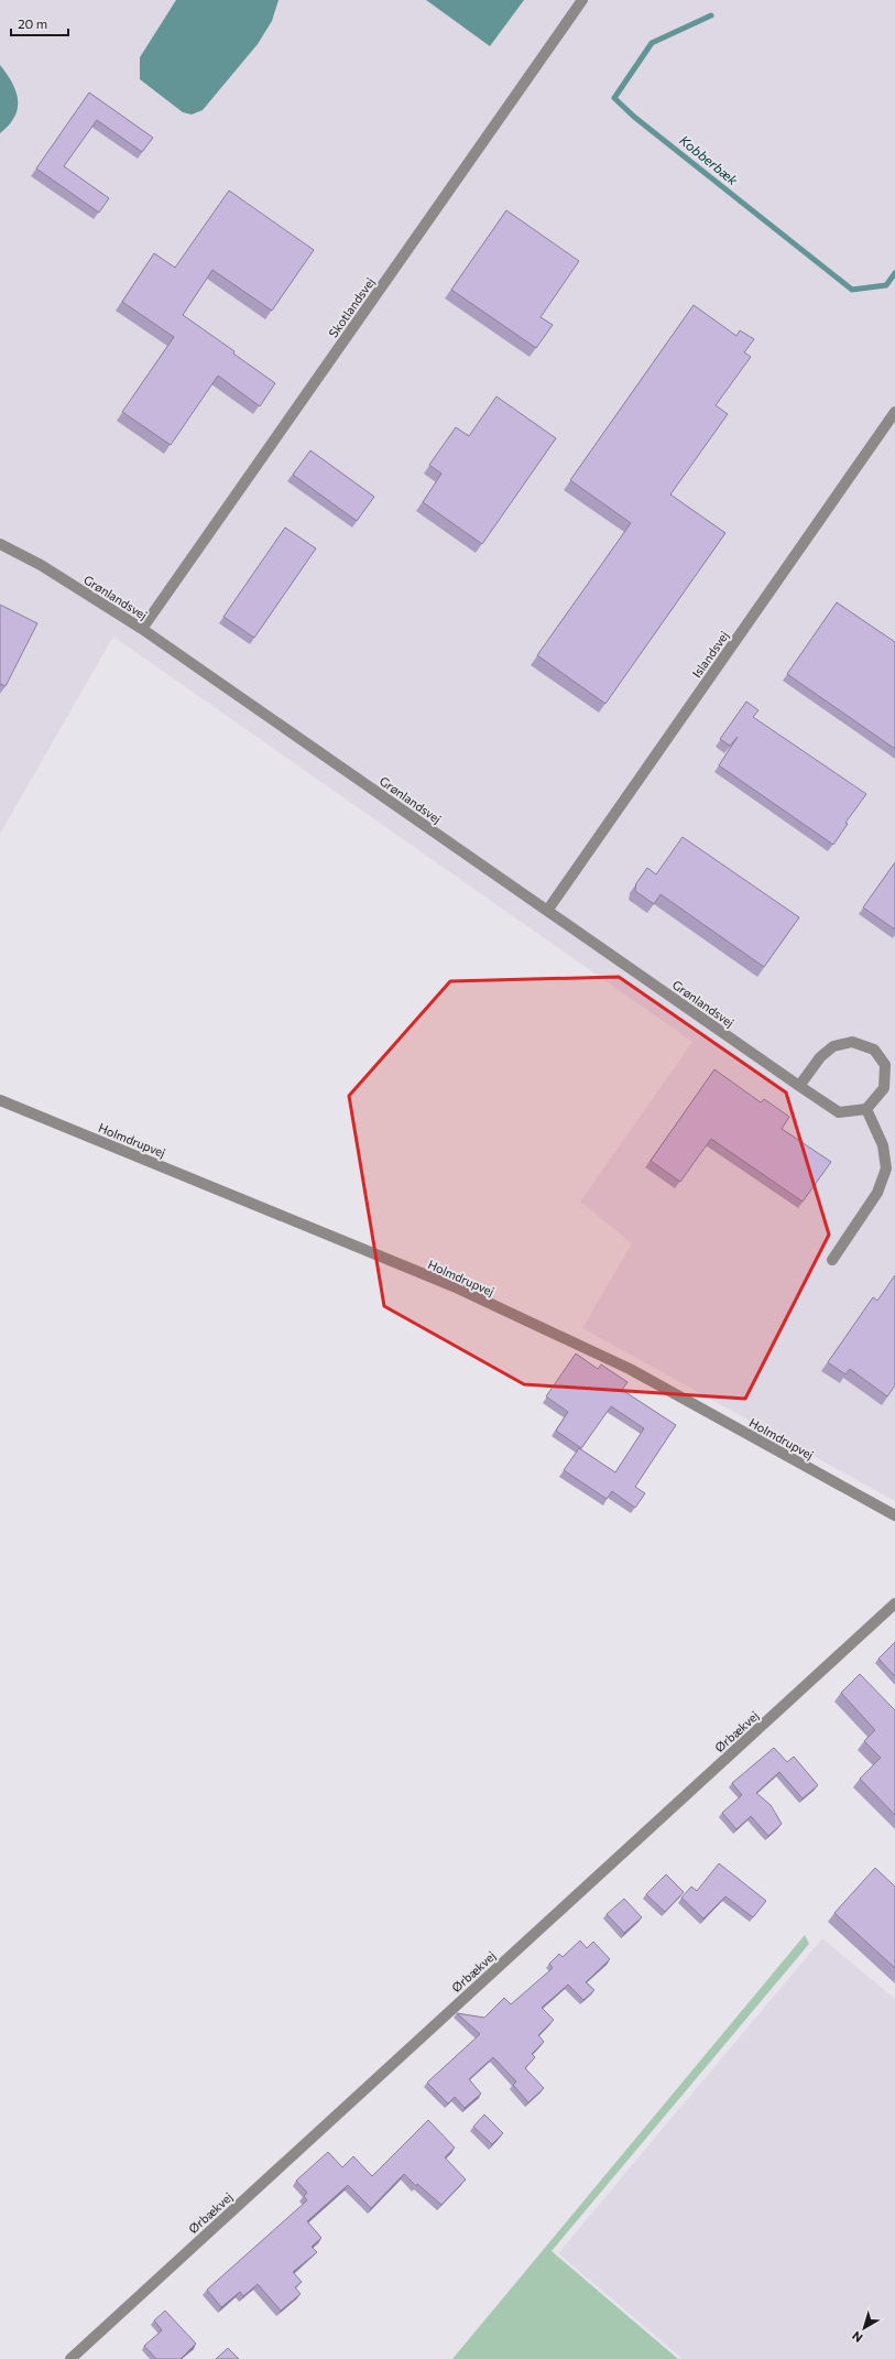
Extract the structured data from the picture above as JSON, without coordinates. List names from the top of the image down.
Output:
{
  "streets": {
    "street": [
      "Skotlandsvej",
      "Grønlandsvej",
      "Islandsvej",
      "Holmdrupvej",
      "Ørbækvej"
    ]
  },
  "crossings": [
    ["Skotlandsvej", "Grønlandsvej"],
    ["Grønlandsvej", "Islandsvej"]
  ],
  "water": ["Kobberbæk"],
  "scale_bar": "20 m",
  "north": "bottom left"
}
